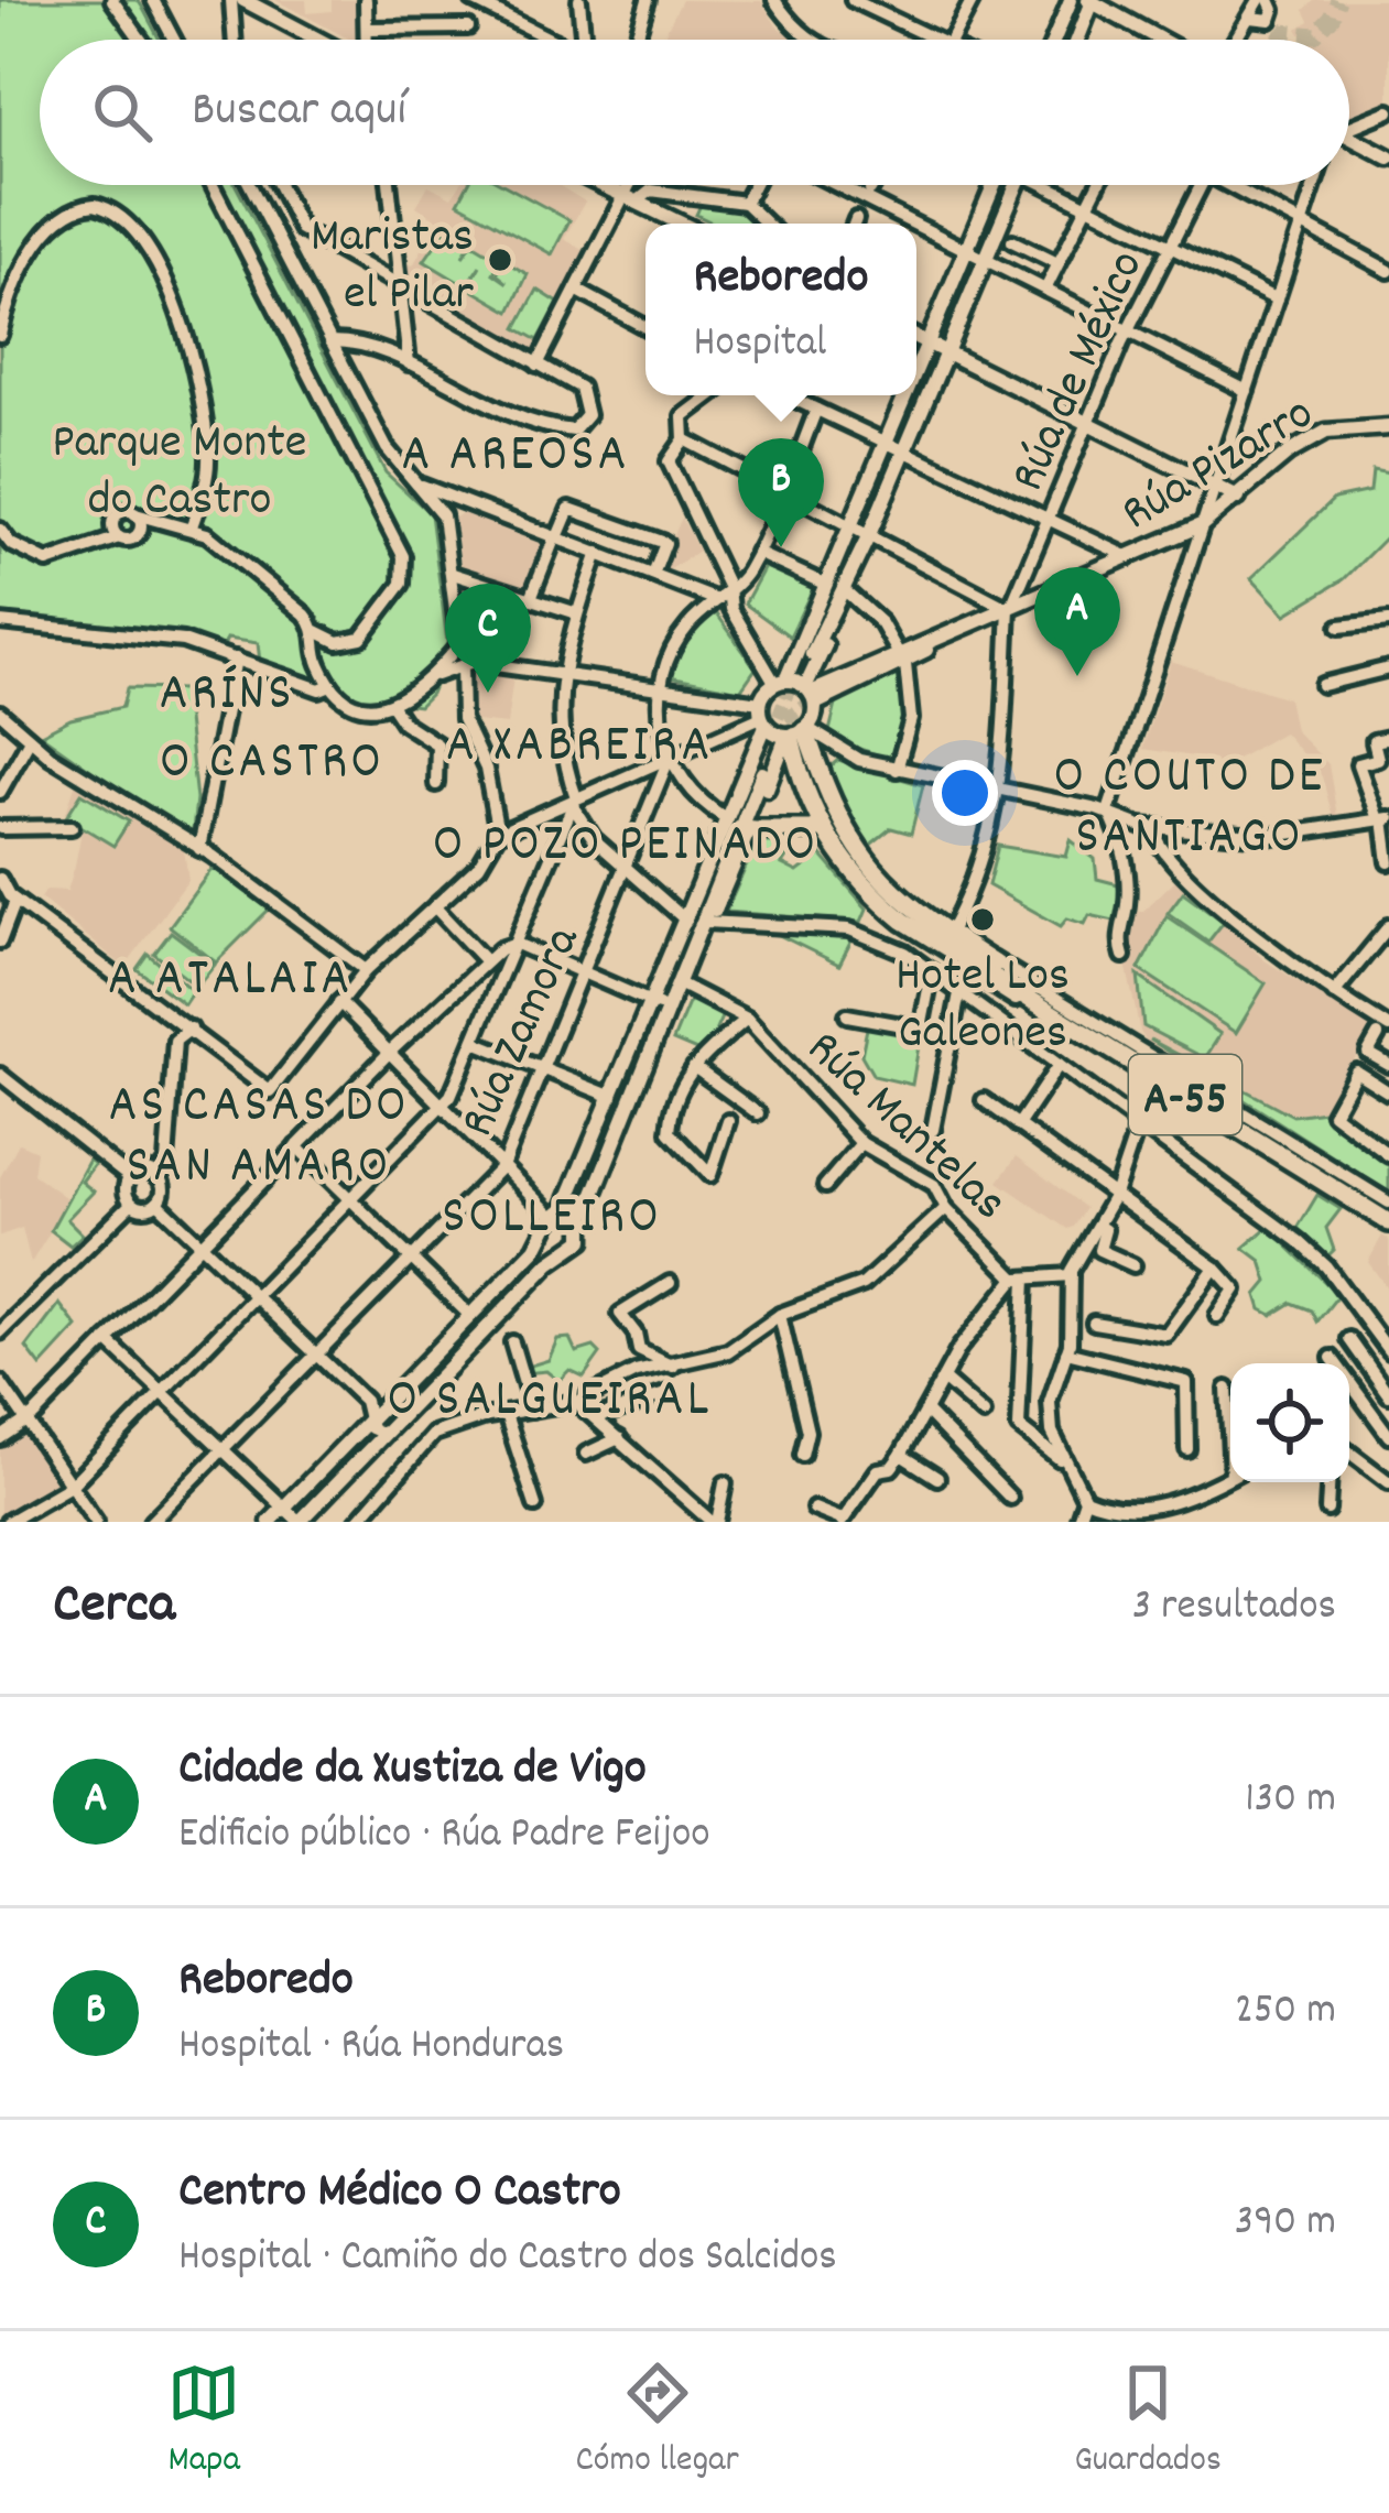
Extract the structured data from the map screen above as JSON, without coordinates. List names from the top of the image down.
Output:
{
  "streets": {
    "highway": ["A-55"],
    "main road": ["Rúa Pizarro"],
    "street": ["Rúa de México", "Rúa Zamora", "Rúa Mantelas"]
  },
  "crossings": [
    ["Rúa de México", "Rúa Pizarro"]
  ],
  "districts": [
    "A AREOSA",
    "ARÍNS",
    "A XABREIRA",
    "O CASTRO",
    "O COUTO DE SANTIAGO",
    "O POZO PEINADO",
    "A ATALAIA",
    "AS CASAS DO SAN AMARO",
    "SOLLEIRO",
    "O SALGUEIRAL"
  ],
  "parks": ["Parque Monte do Castro"],
  "places": ["Maristas el Pilar", "Hotel Los Galeones"],
  "page": {
    "search": "Buscar aquí",
    "popup": ["Reboredo", "Hospital"],
    "pins": ["B", "A", "C"],
    "heading": ["Cerca", "3 resultados"],
    "list": [
      {
        "mark": "A",
        "name": "Cidade da Xustiza de Vigo",
        "note": "Edificio público · Rúa Padre Feijoo",
        "value": "130 m"
      },
      {
        "mark": "B",
        "name": "Reboredo",
        "note": "Hospital · Rúa Honduras",
        "value": "250 m"
      },
      {
        "mark": "C",
        "name": "Centro Médico O Castro",
        "note": "Hospital · Camiño do Castro dos Salcidos",
        "value": "390 m"
      }
    ],
    "nav": ["Mapa", "Cómo llegar", "Guardados"]
  }
}
